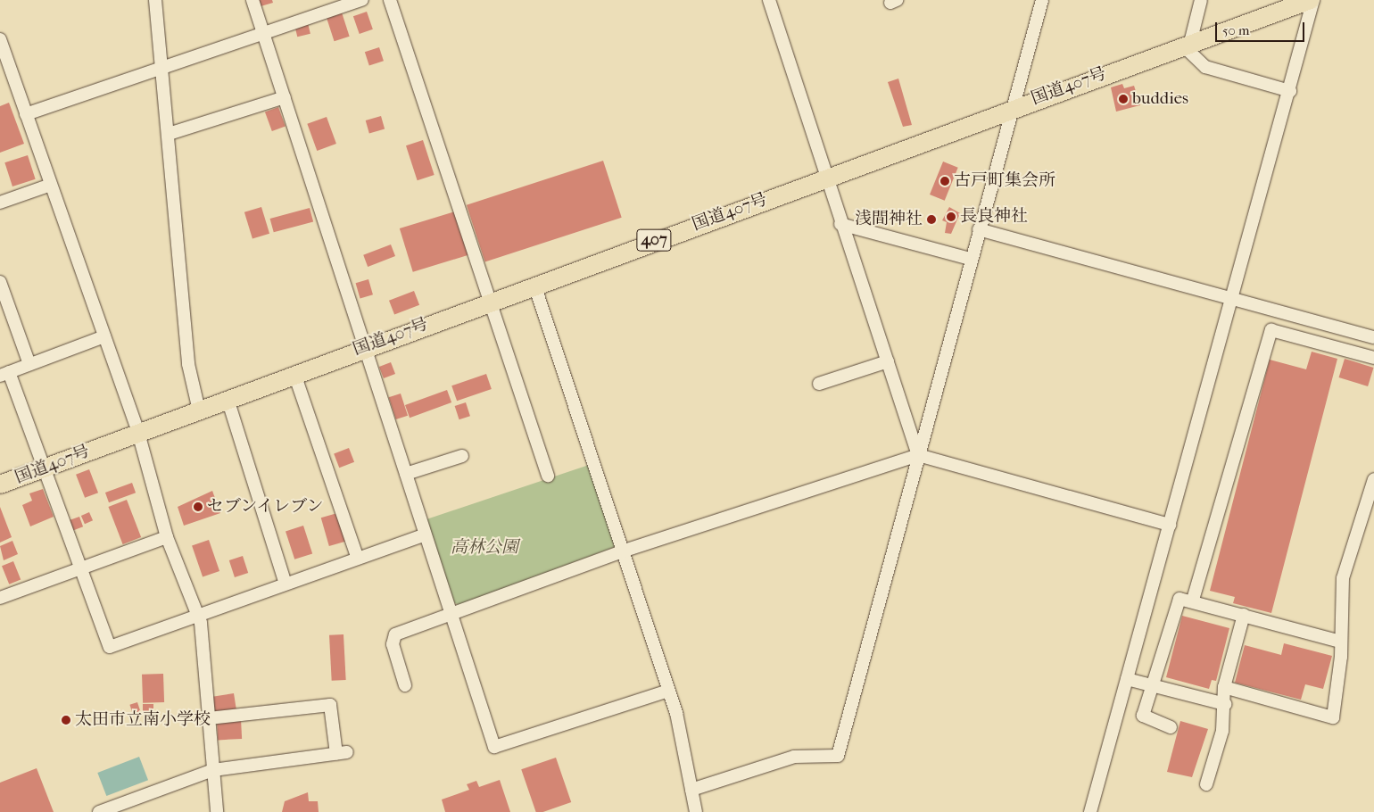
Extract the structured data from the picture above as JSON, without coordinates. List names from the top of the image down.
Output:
{
  "streets": {
    "highway": ["国道407号", "407"]
  },
  "parks": ["高林公園"],
  "places": [
    "buddies",
    "古戸町集会所",
    "長良神社",
    "浅間神社",
    "セブンイレブン",
    "太田市立南小学校"
  ],
  "scale_bar": "50 m"
}
